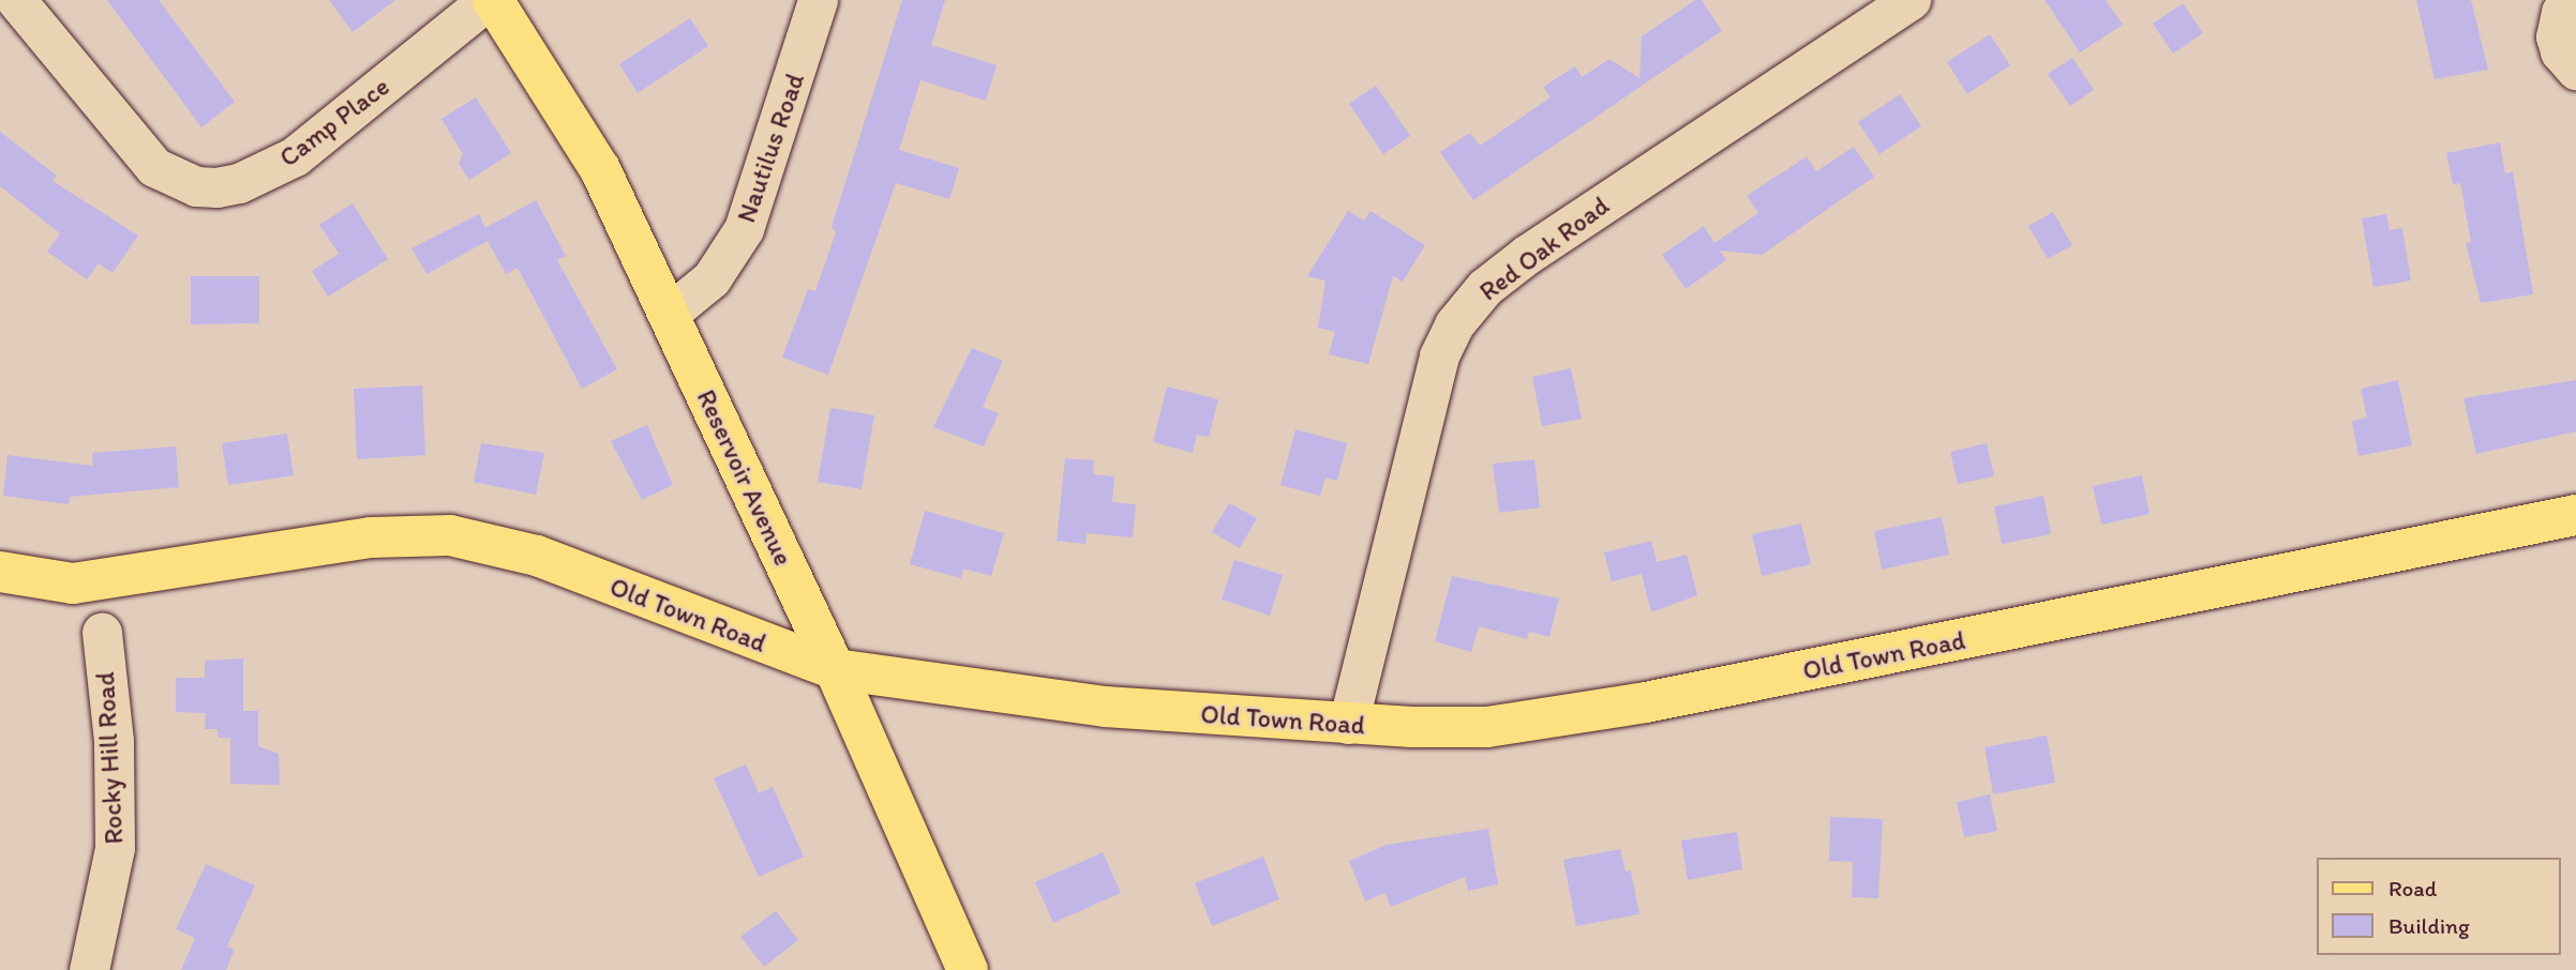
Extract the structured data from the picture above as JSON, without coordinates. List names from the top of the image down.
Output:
{
  "streets": {
    "main road": ["Reservoir Avenue", "Old Town Road"],
    "street": [
      "Camp Place",
      "Nautilus Road",
      "Red Oak Road",
      "Rocky Hill Road"
    ]
  },
  "crossings": [
    ["Camp Place", "Reservoir Avenue"],
    ["Nautilus Road", "Reservoir Avenue"],
    ["Red Oak Road", "Old Town Road"],
    ["Reservoir Avenue", "Old Town Road"]
  ],
  "legend": ["Road", "Building"]
}
